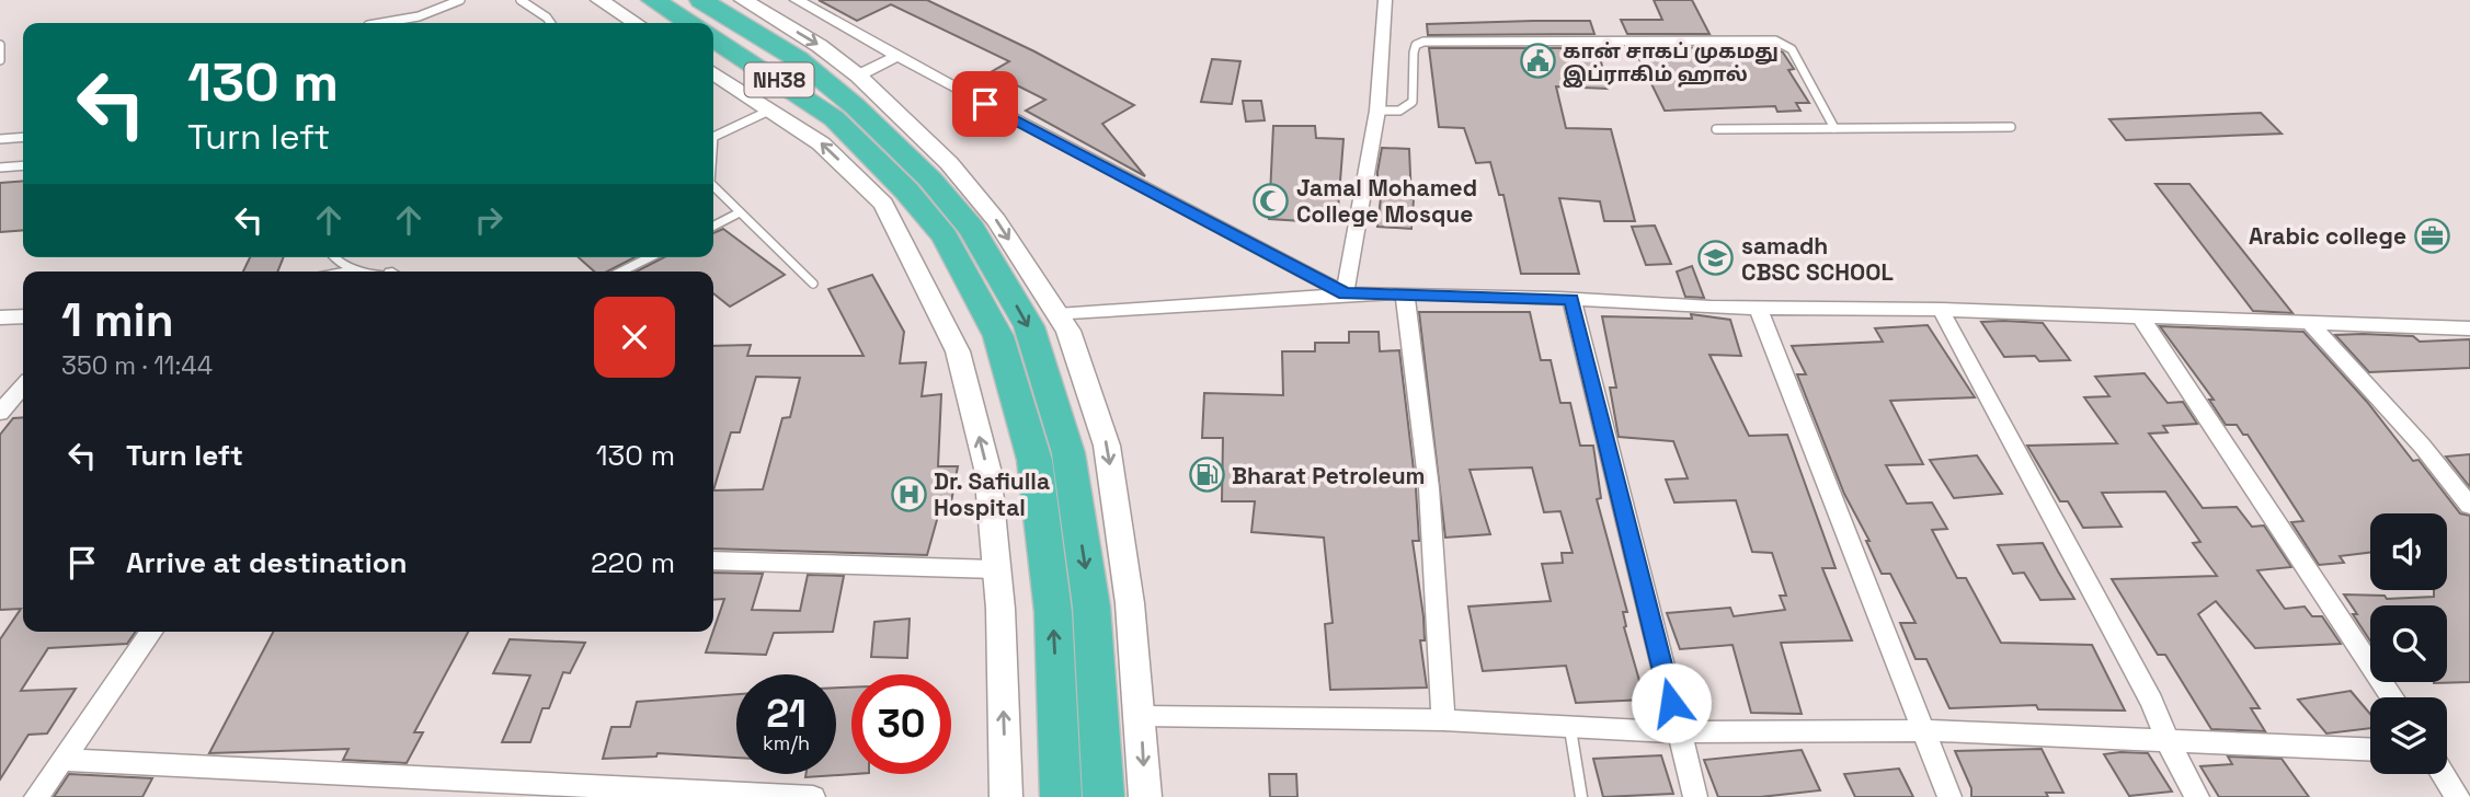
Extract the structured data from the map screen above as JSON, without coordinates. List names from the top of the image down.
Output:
{
  "streets": {
    "highway": ["NH38"]
  },
  "places": {
    "public building": ["கான் சாகப் முகமது இப்ராகிம் ஹால்"],
    "mosque": ["Jamal Mohamed College Mosque"],
    "office": ["Arabic college"],
    "school or university": ["samadh CBSC SCHOOL"],
    "fuel station": ["Bharat Petroleum"],
    "hospital": ["Dr. Safiulla Hospital"]
  },
  "page": {
    "turn": ["130 m", "Turn left"],
    "heading": ["1 min", "350 m · 11:44"],
    "list": [
      {
        "name": "Turn left",
        "value": "130 m"
      },
      {
        "name": "Arrive at destination",
        "value": "220 m"
      }
    ],
    "speed": "21 km/h",
    "limit": "30"
  }
}
